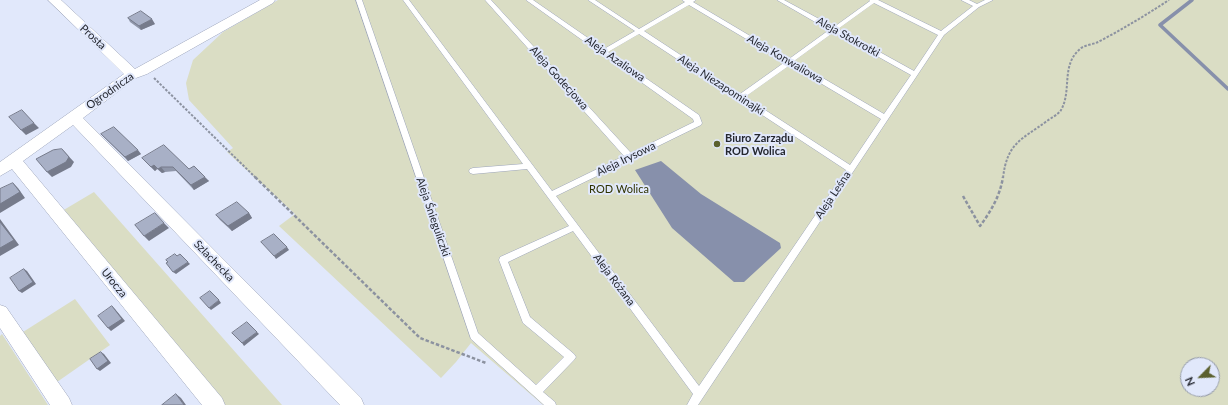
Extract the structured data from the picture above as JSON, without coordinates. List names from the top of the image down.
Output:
{
  "streets": {
    "street": [
      "Prosta",
      "Ogrodnicza",
      "Szlachecka",
      "Urocza"
    ],
    "lane": [
      "Aleja Stokrotki",
      "Aleja Azaliowa",
      "Aleja Konwaliowa",
      "Aleja Godecjowa",
      "Aleja Niezapominajki",
      "Aleja Irysowa",
      "Aleja Leśna",
      "Aleja Śnieguliczki",
      "Aleja Różana"
    ]
  },
  "crossings": [
    ["Prosta", "Ogrodnicza"],
    ["Aleja Stokrotki", "Aleja Leśna"],
    ["Aleja Azaliowa", "Aleja Irysowa"],
    ["Aleja Konwaliowa", "Aleja Leśna"],
    ["Aleja Godecjowa", "Aleja Irysowa"],
    ["Aleja Niezapominajki", "Aleja Leśna"],
    ["Ogrodnicza", "Szlachecka"],
    ["Ogrodnicza", "Urocza"],
    ["Aleja Irysowa", "Aleja Różana"],
    ["Aleja Leśna", "Aleja Różana"]
  ],
  "parks": ["ROD Wolica"],
  "places": ["Biuro Zarządu ROD Wolica"],
  "north": "bottom left"
}
